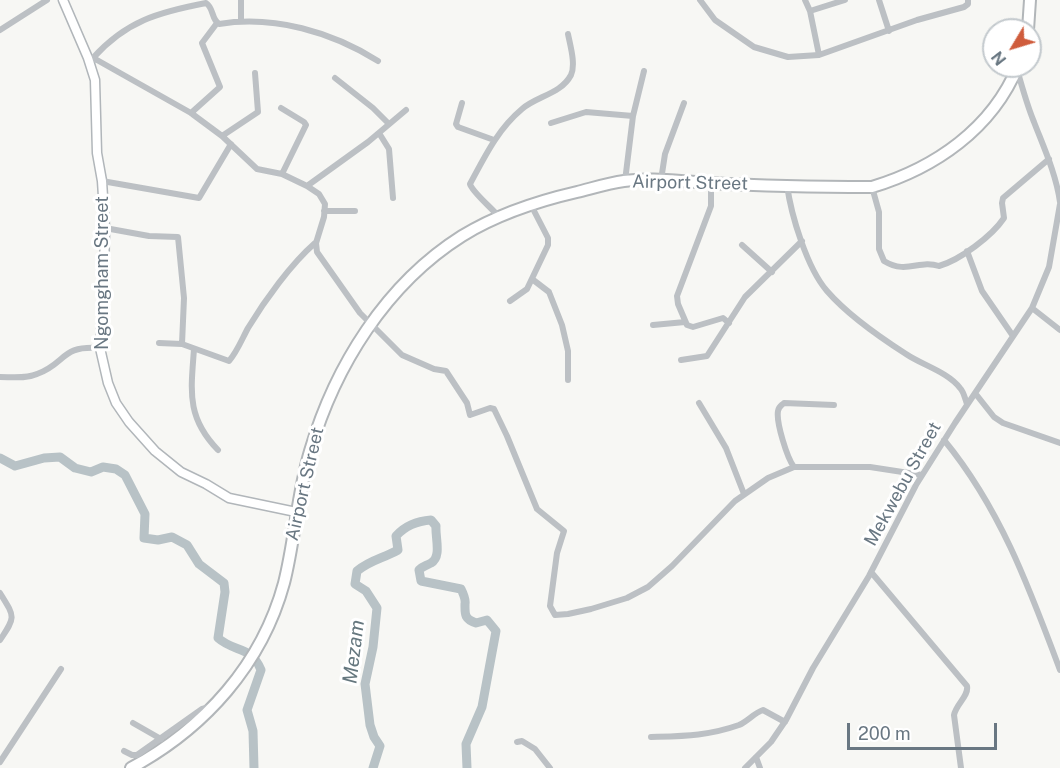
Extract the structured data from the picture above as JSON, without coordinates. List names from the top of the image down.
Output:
{
  "streets": {
    "highway": ["Airport Street"],
    "main road": ["Ngomgham Street"],
    "street": ["Mekwebu Street"]
  },
  "crossings": [
    ["Airport Street", "Ngomgham Street"]
  ],
  "water": ["Mezam"],
  "scale_bar": "200 m",
  "north": "bottom left"
}
